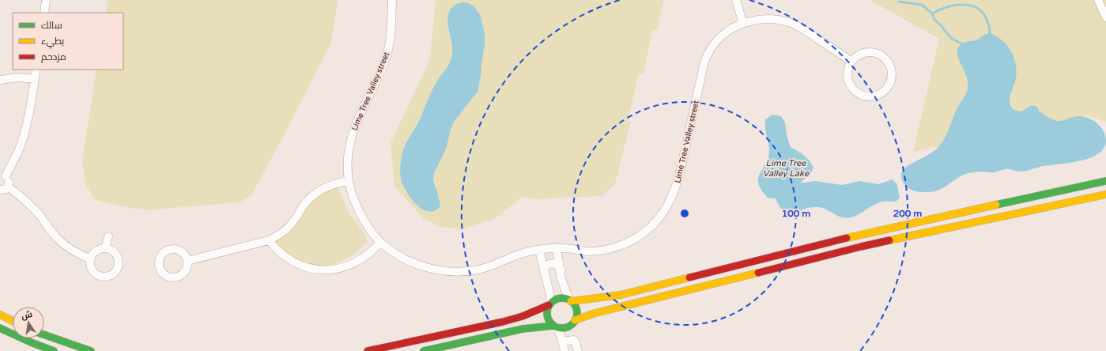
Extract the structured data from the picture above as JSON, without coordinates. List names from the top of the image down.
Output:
{
  "streets": {
    "street": ["Lime Tree Valley street"]
  },
  "water": ["Lime Tree Valley Lake"],
  "legend": ["سالك", "بطيء", "مزدحم"],
  "north": "top",
  "rings": ["100 m", "200 m"]
}
